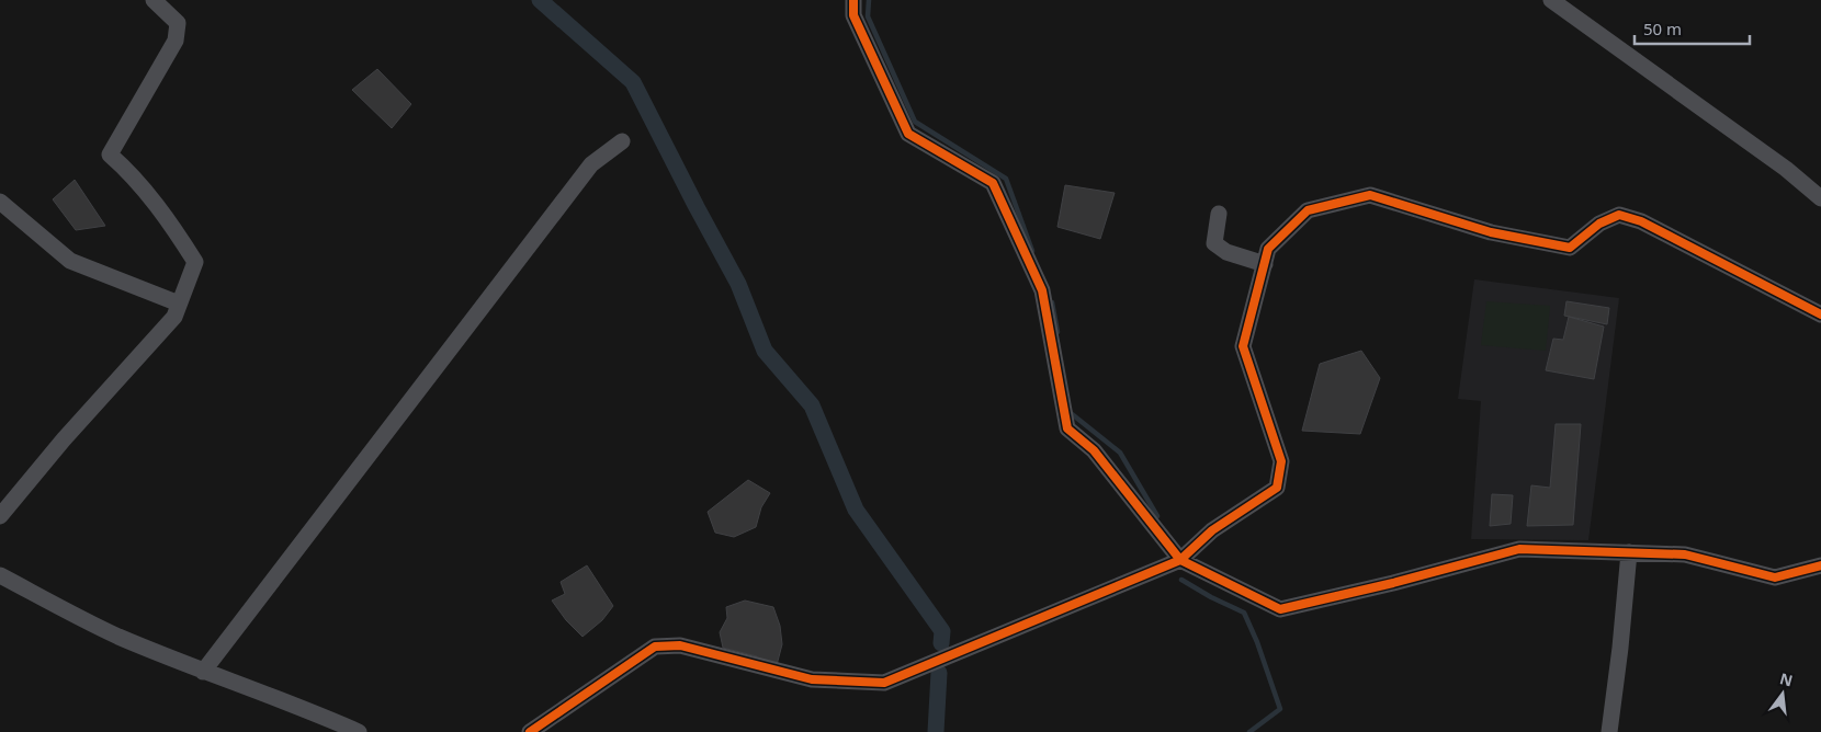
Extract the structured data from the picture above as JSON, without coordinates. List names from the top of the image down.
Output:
{
  "scale_bar": "50 m",
  "north": "top"
}
